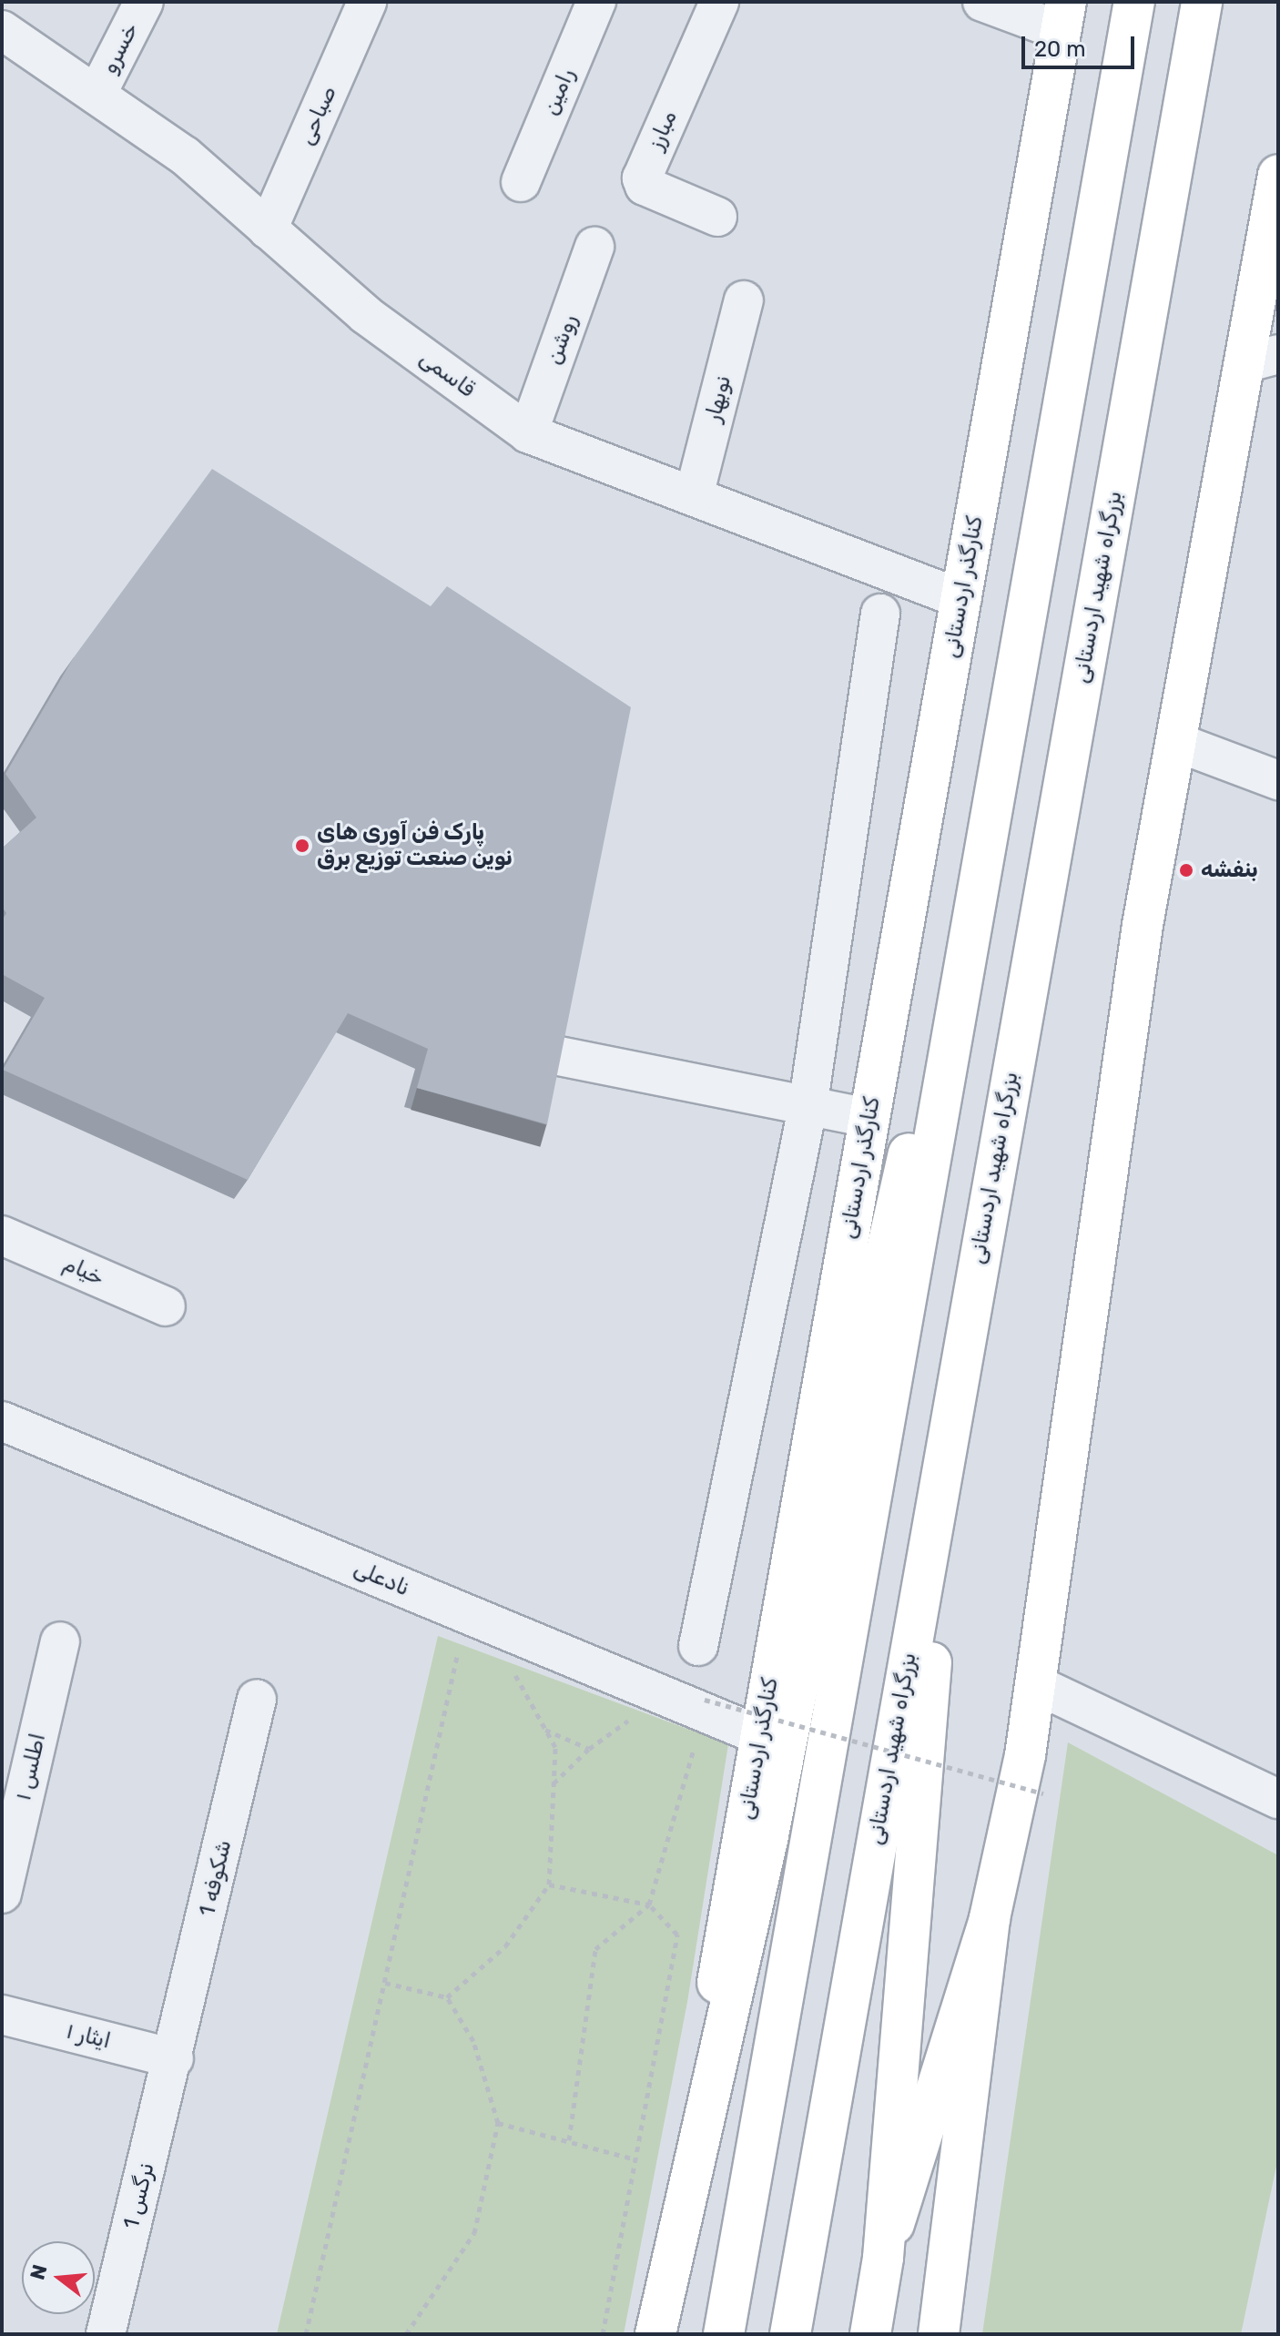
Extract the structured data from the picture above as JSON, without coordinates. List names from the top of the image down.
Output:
{
  "streets": {
    "main road": ["کنارگذر اردستانی", "بزرگراه شهید اردستانی"],
    "street": [
      "خسرو",
      "رامین",
      "صباحی",
      "مبارز",
      "روشن",
      "قاسمی",
      "نوبهار",
      "خیام",
      "نادعلی",
      "اطلس ۱",
      "شکوفه 1",
      "ایثار ۱",
      "نرگس 1"
    ]
  },
  "crossings": [
    ["خسرو", "قاسمی"],
    ["صباحی", "قاسمی"],
    ["روشن", "قاسمی"],
    ["قاسمی", "نوبهار"],
    ["قاسمی", "کنارگذر اردستانی"],
    ["کنارگذر اردستانی", "نادعلی"],
    ["شکوفه 1", "ایثار ۱"],
    ["شکوفه 1", "نرگس 1"],
    ["ایثار ۱", "نرگس 1"]
  ],
  "places": ["پارک فن آوری های نوین صنعت توزیع برق", "بنفشه"],
  "scale_bar": "20 m",
  "north": "left"
}
